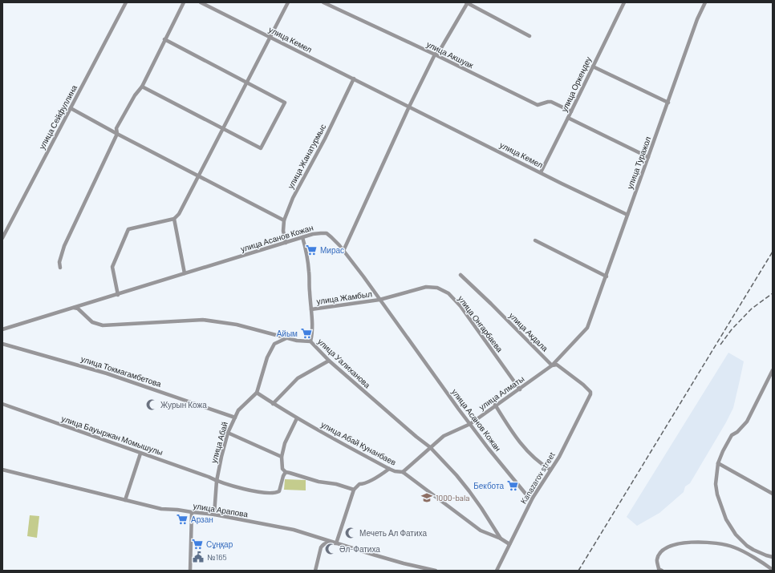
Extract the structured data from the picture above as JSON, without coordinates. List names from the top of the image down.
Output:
{
  "streets": {
    "street": [
      "улица Кемел",
      "улица Акшуак",
      "улица Оркендеу",
      "улица Сейфуллина",
      "улица Жанатурмыс",
      "улица Туражол",
      "улица Асанов Кожан",
      "улица Жамбыл",
      "улица Онгарбаева",
      "улица Акдала",
      "улица Уалиханова",
      "улица Токмагамбетова",
      "улица Алматы",
      "улица Бауыржан Момышулы",
      "улица Абай",
      "улица Абай Кунанбаев",
      "Kanazarov street",
      "улица Арапова"
    ]
  },
  "crossings": [
    ["улица Кемел", "улица Оркендеу"],
    ["улица Кемел", "улица Жанатурмыс"],
    ["улица Кемел", "улица Туражол"],
    ["улица Акшуак", "улица Оркендеу"],
    ["улица Жанатурмыс", "улица Асанов Кожан"],
    ["улица Туражол", "улица Алматы"],
    ["улица Асанов Кожан", "улица Жамбыл"],
    ["улица Асанов Кожан", "улица Онгарбаева"],
    ["улица Асанов Кожан", "улица Уалиханова"],
    ["улица Асанов Кожан", "улица Алматы"],
    ["улица Асанов Кожан", "Kanazarov street"],
    ["улица Жамбыл", "улица Онгарбаева"],
    ["улица Жамбыл", "улица Уалиханова"],
    ["улица Онгарбаева", "улица Алматы"],
    ["улица Акдала", "улица Алматы"],
    ["улица Акдала", "Kanazarov street"],
    ["улица Уалиханова", "улица Алматы"],
    ["улица Уалиханова", "улица Абай"],
    ["улица Уалиханова", "улица Абай Кунанбаев"],
    ["улица Уалиханова", "Kanazarov street"],
    ["улица Токмагамбетова", "улица Абай"],
    ["улица Алматы", "улица Абай Кунанбаев"],
    ["улица Бауыржан Момышулы", "улица Абай"],
    ["улица Абай", "улица Абай Кунанбаев"],
    ["улица Абай", "улица Арапова"]
  ],
  "places": {
    "supermarket": [
      "Мирас",
      "Айым",
      "Бекбота",
      "Арзан",
      "Сұңқар"
    ],
    "mosque": ["Журын Кожа", "Мечеть Ал Фатиха", "Әл-Фатиха"],
    "school or university": ["1000-bala"],
    "public building": ["№165"]
  }
}
